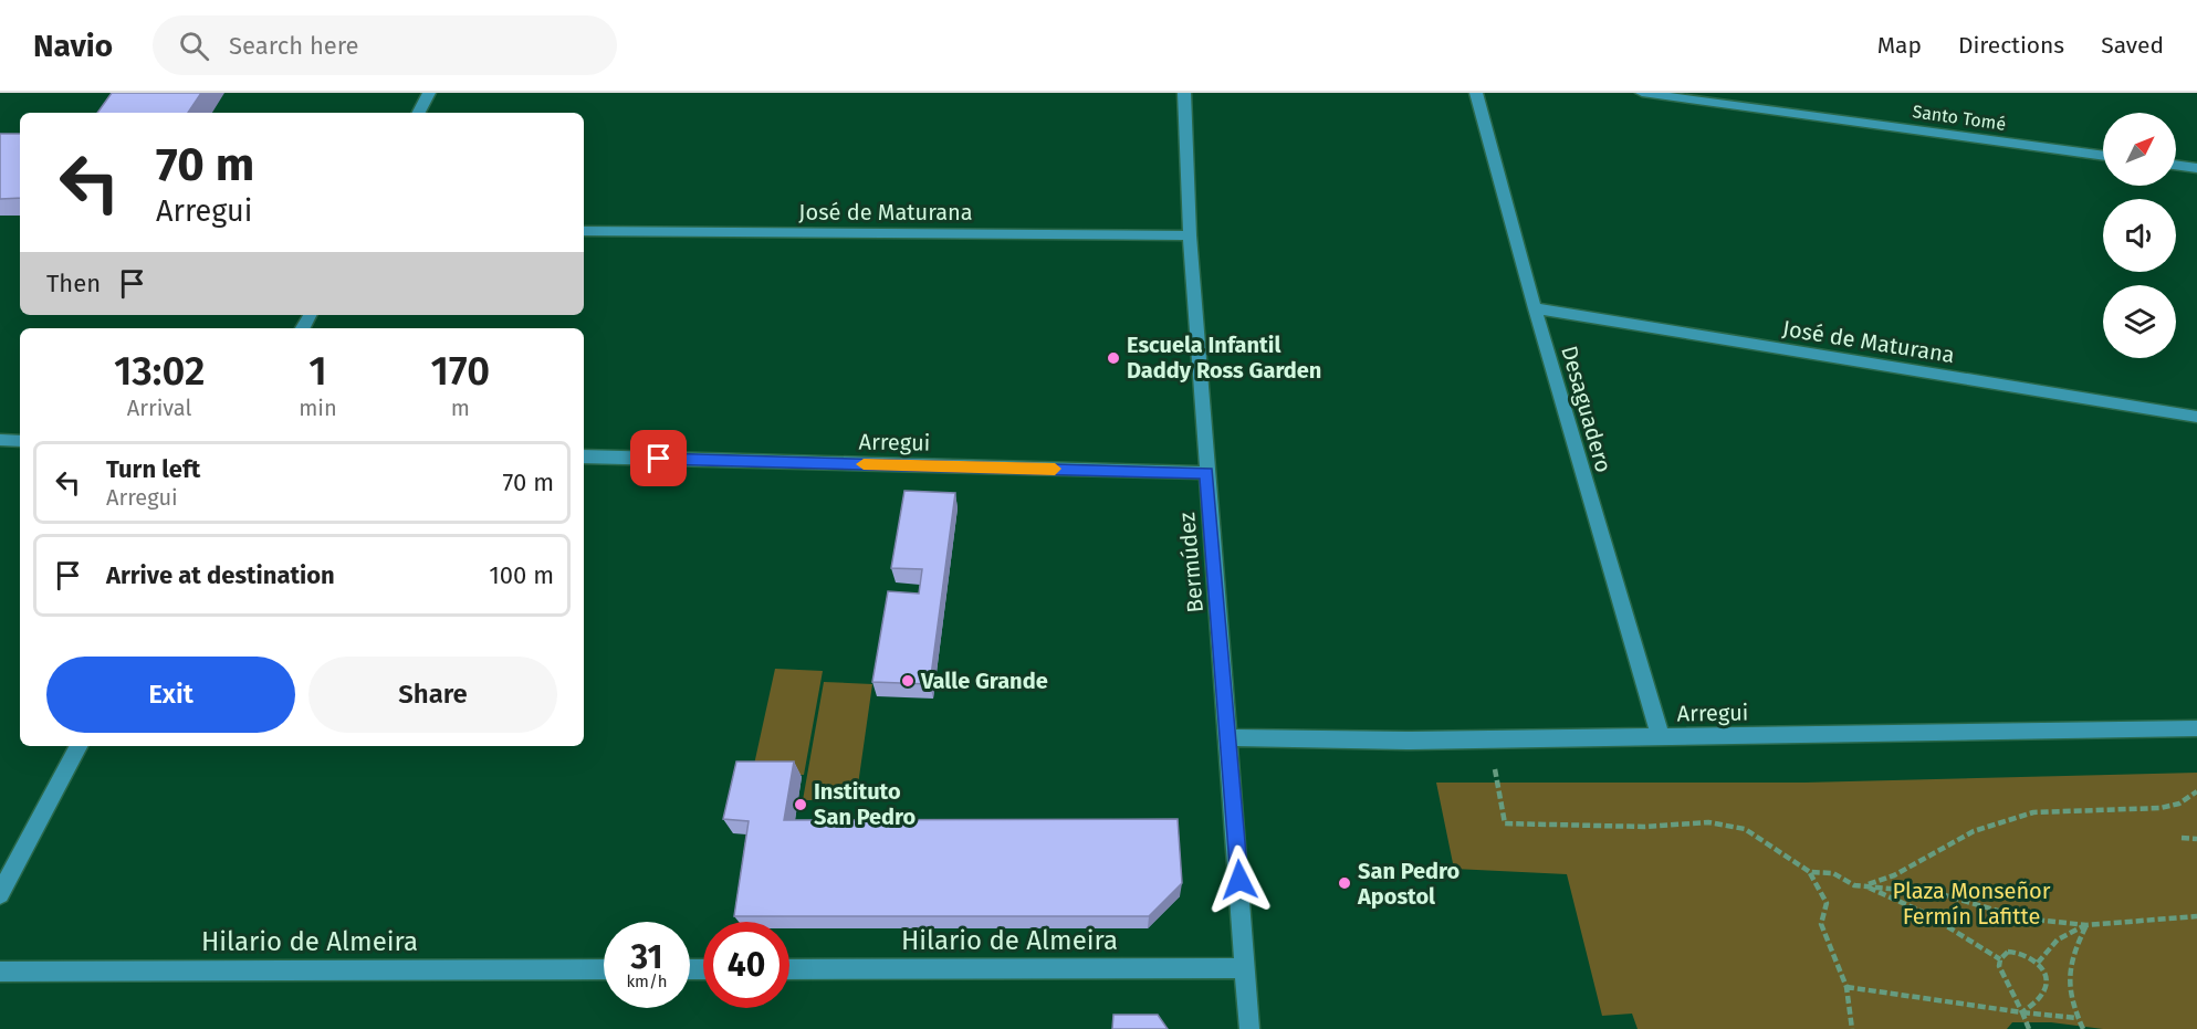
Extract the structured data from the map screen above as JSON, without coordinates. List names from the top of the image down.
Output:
{
  "streets": {
    "street": [
      "Santo Tomé",
      "José de Maturana",
      "Desaguadero",
      "Arregui",
      "Bermúdez",
      "Hilario de Almeira"
    ]
  },
  "crossings": [
    ["José de Maturana", "Desaguadero"],
    ["José de Maturana", "Bermúdez"],
    ["Desaguadero", "Arregui"],
    ["Arregui", "Bermúdez"],
    ["Bermúdez", "Hilario de Almeira"]
  ],
  "parks": ["Plaza Monseñor Fermín Lafitte"],
  "places": [
    "Escuela Infantil Daddy Ross Garden",
    "Valle Grande",
    "Instituto San Pedro",
    "San Pedro Apostol"
  ],
  "north": "top right",
  "page": {
    "header": "Navio",
    "search": "Search here",
    "nav": ["Map", "Directions", "Saved"],
    "turn": ["70 m", "Arregui"],
    "then": "Then",
    "eta": [
      "13:02",
      "Arrival",
      "1",
      "min",
      "170",
      "m"
    ],
    "list": [
      {
        "name": "Turn left",
        "note": "Arregui",
        "value": "70 m"
      },
      {
        "name": "Arrive at destination",
        "value": "100 m"
      }
    ],
    "buttons": ["Exit", "Share"],
    "speed": "31 km/h",
    "limit": "40"
  }
}
